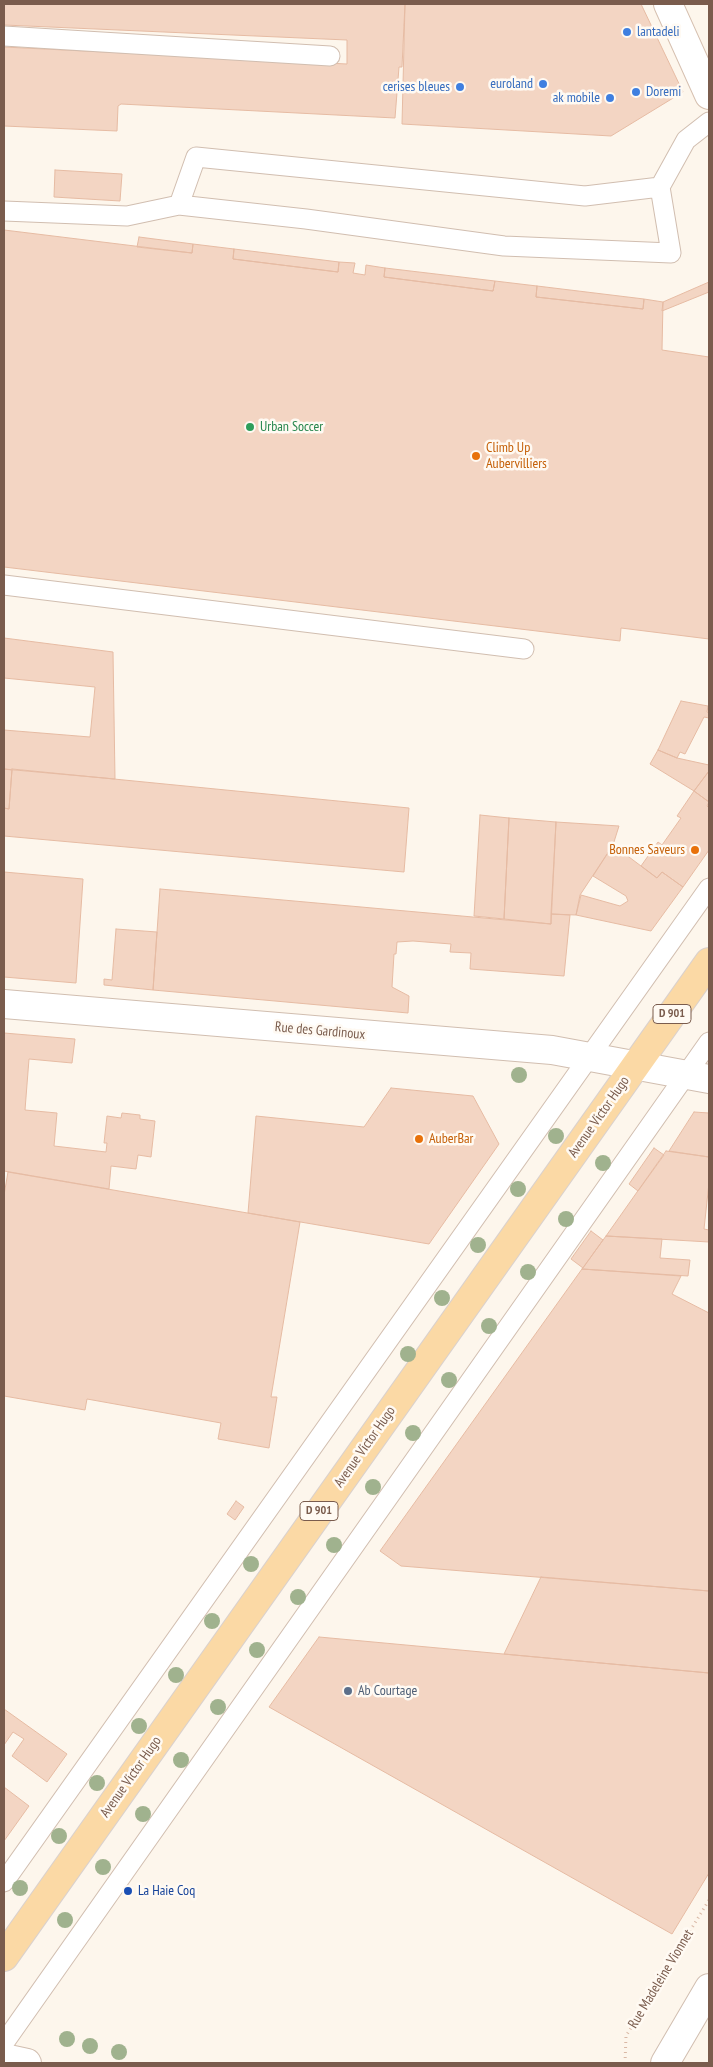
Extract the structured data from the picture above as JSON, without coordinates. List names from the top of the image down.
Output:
{
  "streets": {
    "main road": ["D 901", "Avenue Victor Hugo"],
    "street": ["Rue des Gardinoux"],
    "path": ["Rue Madeleine Vionnet"]
  },
  "crossings": [
    ["Rue des Gardinoux", "Avenue Victor Hugo"]
  ],
  "places": [
    "lantadeli",
    "euroland",
    "cerises bleues",
    "Doremi",
    "ak mobile",
    "Urban Soccer",
    "Climb Up Aubervilliers",
    "Bonnes Saveurs",
    "AuberBar",
    "Ab Courtage",
    "La Haie Coq"
  ]
}
